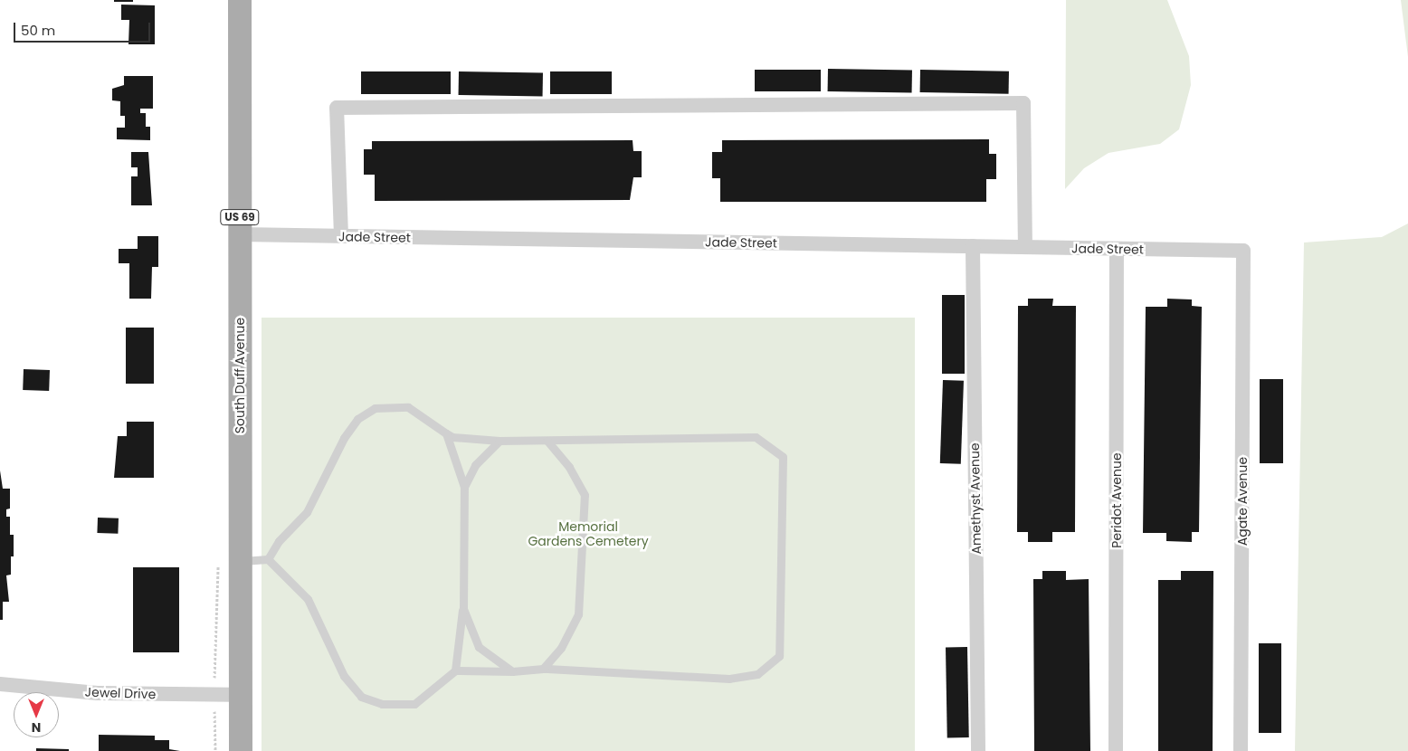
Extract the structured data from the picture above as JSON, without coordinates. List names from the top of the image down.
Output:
{
  "streets": {
    "main road": ["US 69", "South Duff Avenue"],
    "street": [
      "Jade Street",
      "Amethyst Avenue",
      "Peridot Avenue",
      "Agate Avenue",
      "Jewel Drive"
    ]
  },
  "crossings": [
    ["Jade Street", "South Duff Avenue"],
    ["Jade Street", "Amethyst Avenue"],
    ["Jade Street", "Peridot Avenue"],
    ["Jade Street", "Agate Avenue"],
    ["South Duff Avenue", "Jewel Drive"]
  ],
  "parks": ["Memorial Gardens Cemetery"],
  "scale_bar": "50 m",
  "north": "bottom"
}
